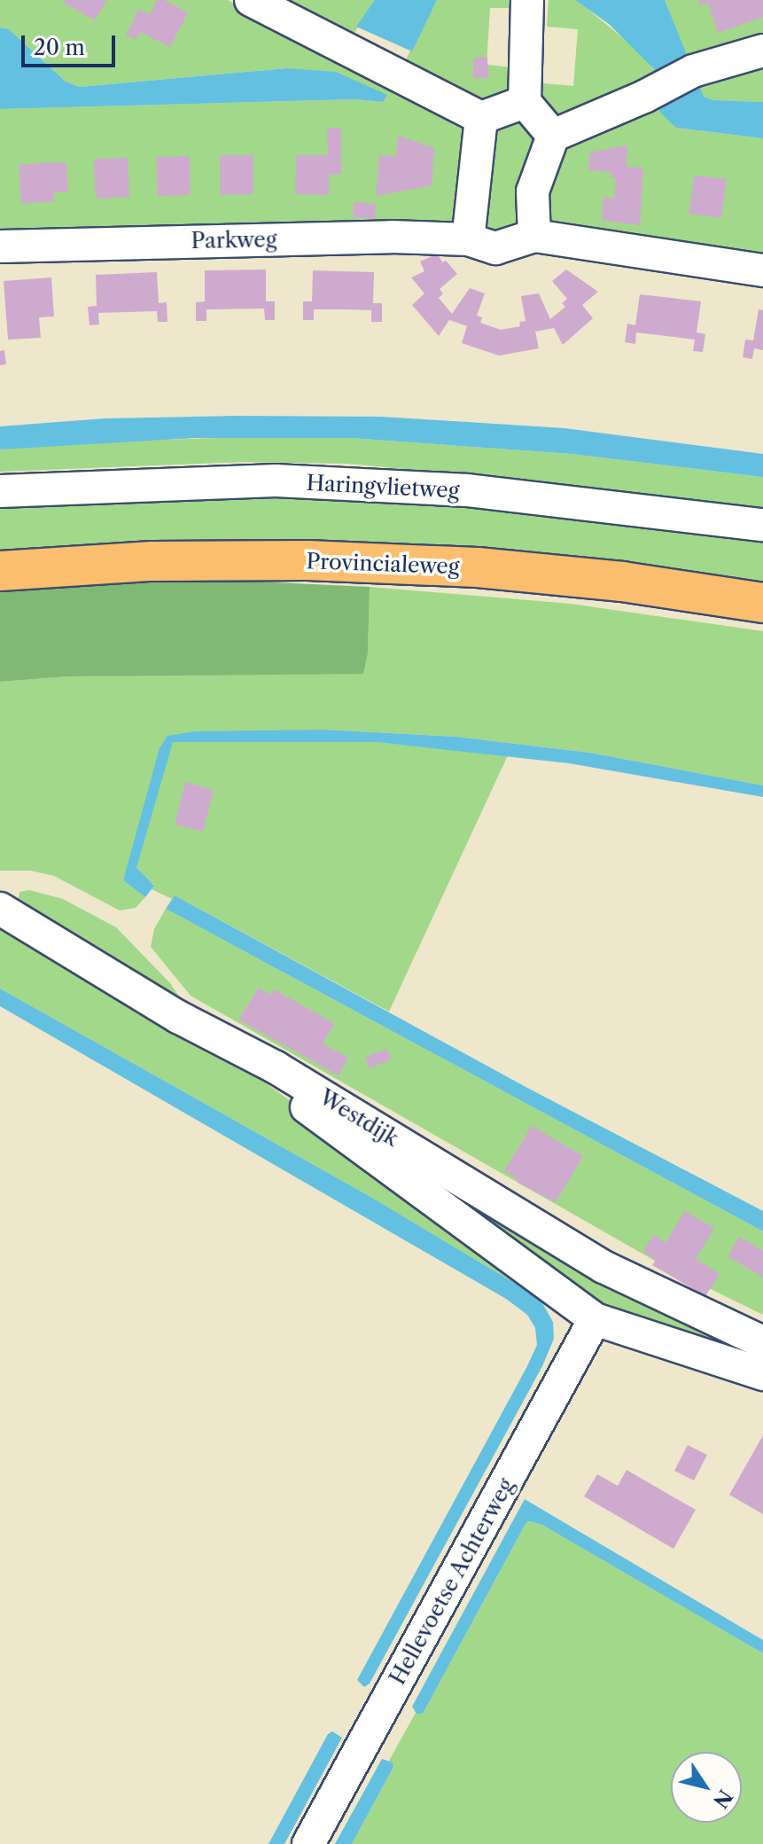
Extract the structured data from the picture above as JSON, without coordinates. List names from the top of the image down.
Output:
{
  "streets": {
    "main road": ["Provincialeweg"],
    "street": [
      "Parkweg",
      "Haringvlietweg",
      "Westdijk",
      "Hellevoetse Achterweg"
    ]
  },
  "scale_bar": "20 m",
  "north": "bottom right"
}
